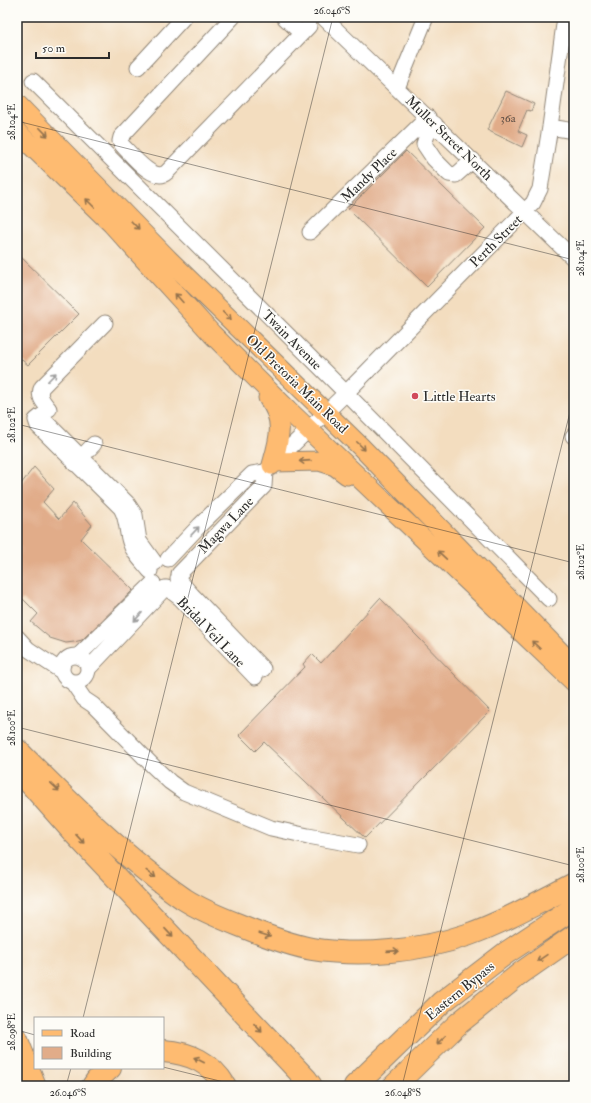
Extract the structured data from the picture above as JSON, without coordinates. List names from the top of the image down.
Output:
{
  "streets": {
    "highway": ["Eastern Bypass"],
    "main road": ["Old Pretoria Main Road"],
    "street": [
      "Muller Street North",
      "Mandy Place",
      "Perth Street",
      "Twain Avenue",
      "Magwa Lane",
      "Bridal Veil Lane"
    ]
  },
  "crossings": [
    ["Muller Street North", "Mandy Place"],
    ["Muller Street North", "Perth Street"],
    ["Perth Street", "Twain Avenue"],
    ["Perth Street", "Old Pretoria Main Road"],
    ["Magwa Lane", "Bridal Veil Lane"]
  ],
  "places": ["Little Hearts"],
  "house_numbers": ["36a"],
  "legend": ["Road", "Building"],
  "scale_bar": "50 m",
  "coordinates": [
    "26.046°S",
    "28.104°E",
    "28.102°E",
    "28.100°E",
    "28.098°E",
    "26.048°S"
  ]
}
